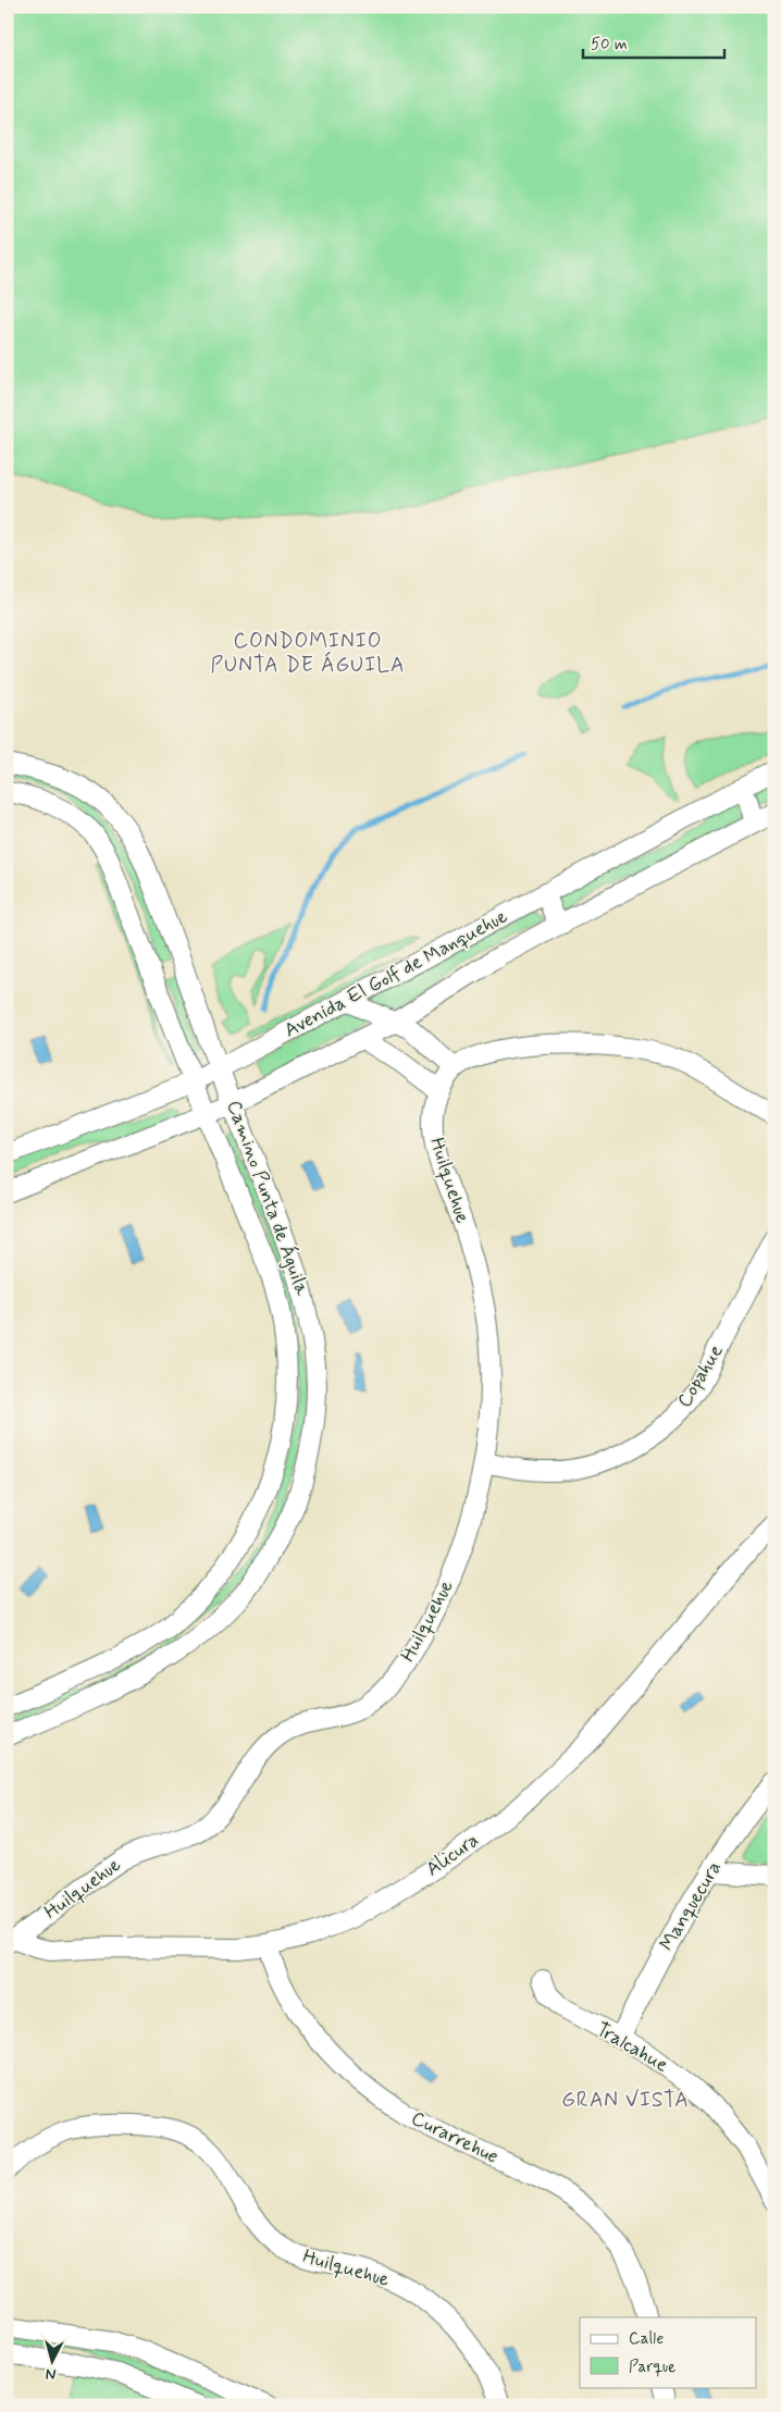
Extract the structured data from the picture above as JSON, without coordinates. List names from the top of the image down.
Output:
{
  "streets": {
    "street": [
      "Avenida El Golf de Manquehue",
      "Huilquehue",
      "Camino Punta de Águila",
      "Copahue",
      "Alicura",
      "Manquecura",
      "Tralcahue",
      "Curarrehue"
    ]
  },
  "crossings": [
    ["Avenida El Golf de Manquehue", "Camino Punta de Águila"],
    ["Huilquehue", "Copahue"],
    ["Huilquehue", "Alicura"],
    ["Alicura", "Curarrehue"],
    ["Manquecura", "Tralcahue"]
  ],
  "districts": ["CONDOMINIO PUNTA DE ÁGUILA", "GRAN VISTA"],
  "legend": ["Calle", "Parque"],
  "scale_bar": "50 m",
  "north": "bottom"
}
